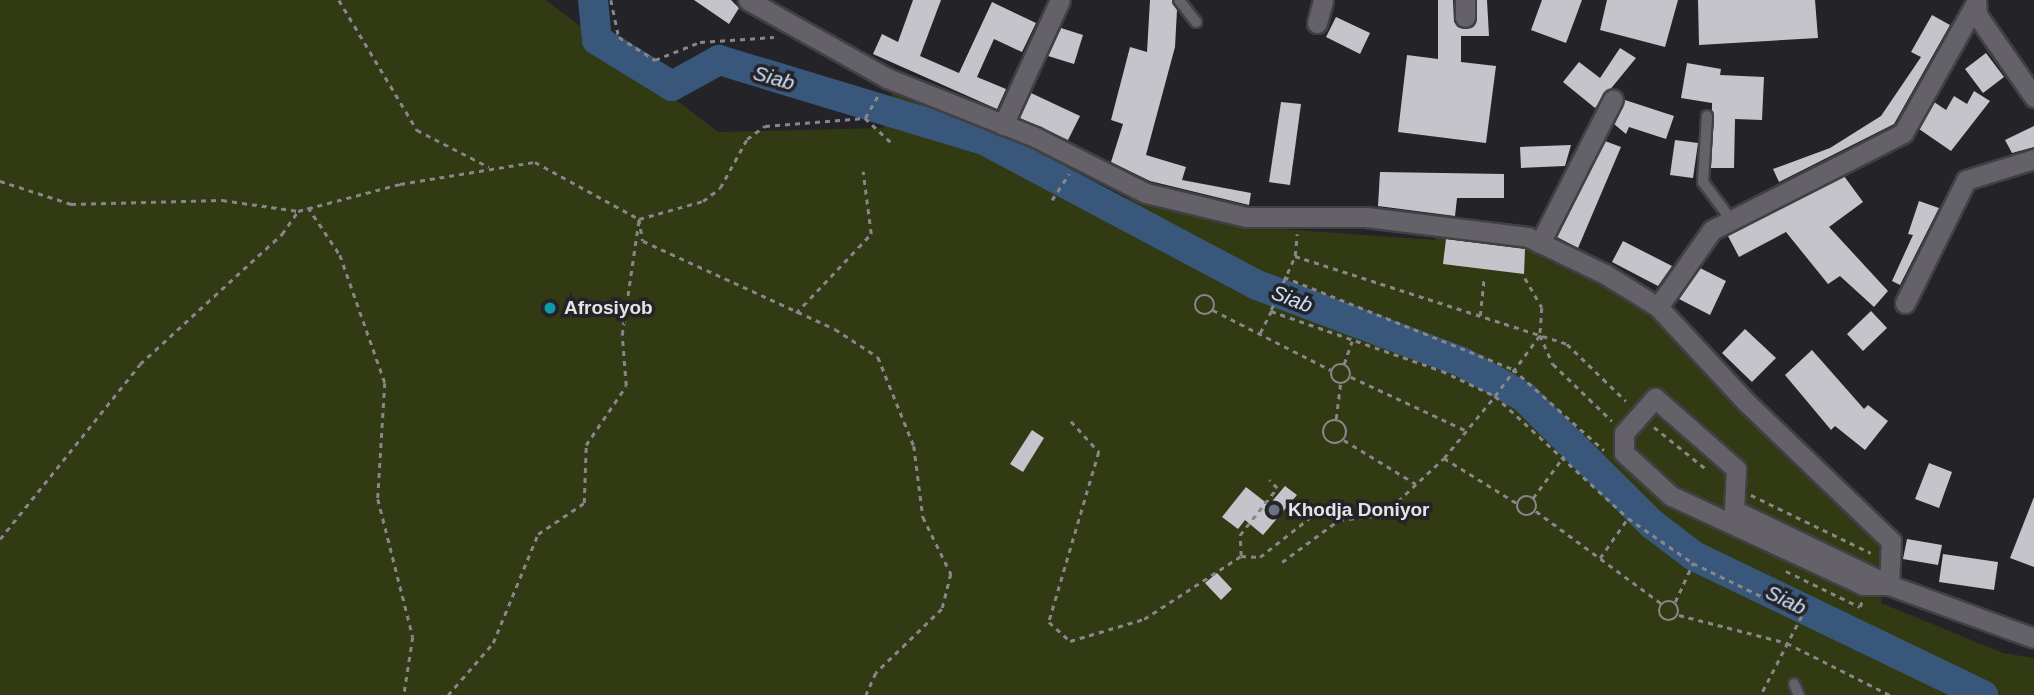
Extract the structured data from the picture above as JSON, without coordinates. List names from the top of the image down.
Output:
{
  "water": ["Siab"],
  "places": ["Afrosiyob", "Khodja Doniyor"]
}
